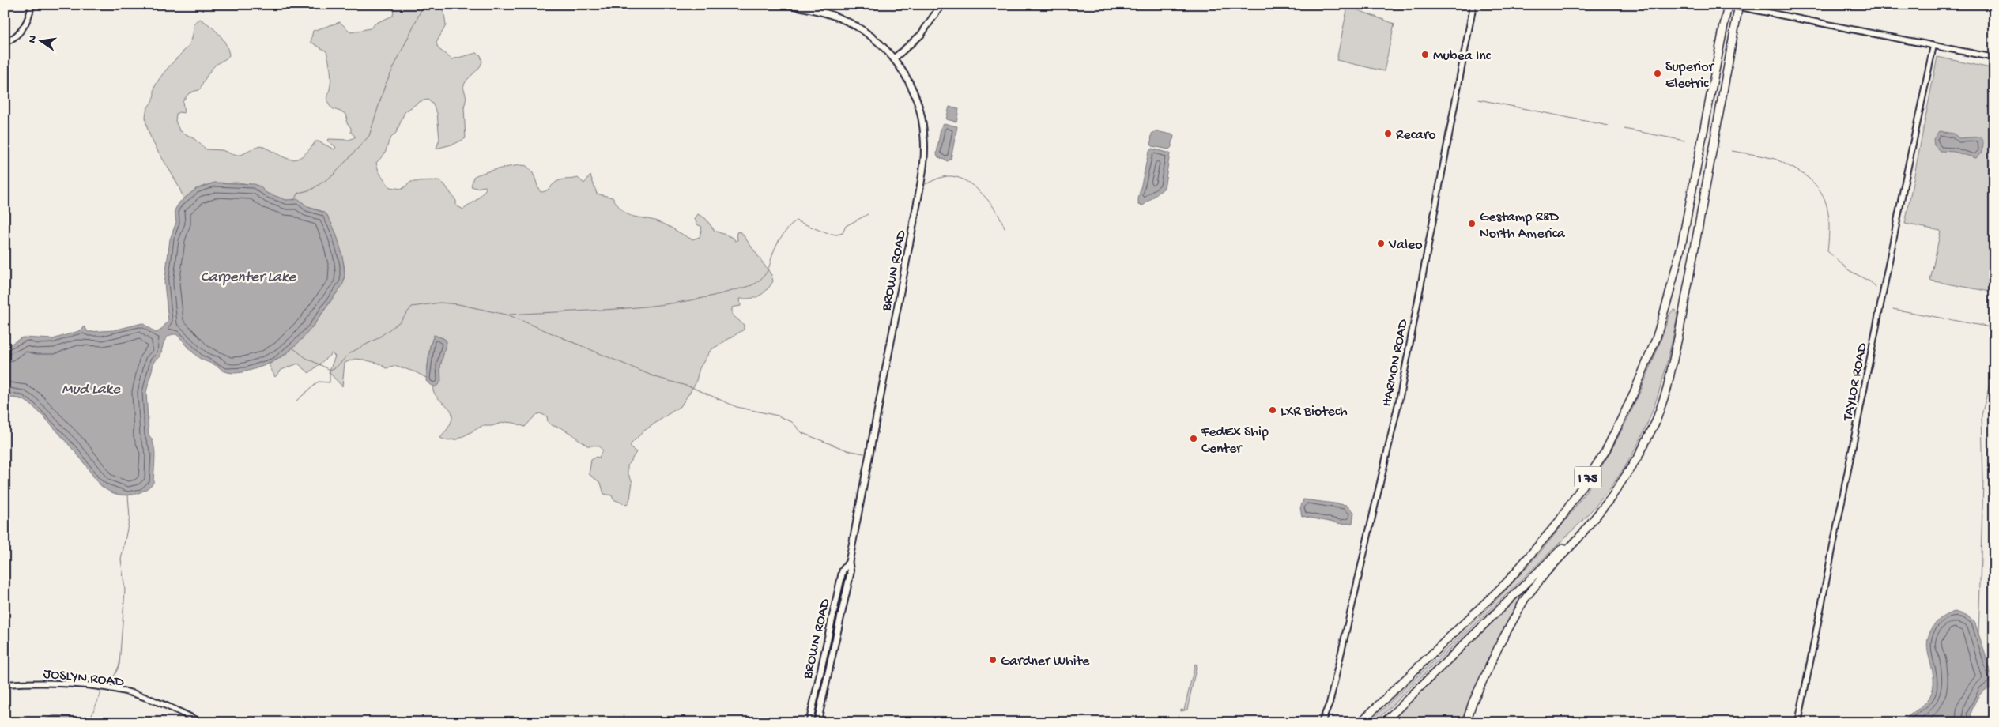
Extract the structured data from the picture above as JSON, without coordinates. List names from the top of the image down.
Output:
{
  "streets": {
    "highway": ["I 75"],
    "main road": ["BROWN ROAD"],
    "street": ["HARMON ROAD", "TAYLOR ROAD", "JOSLYN ROAD"]
  },
  "water": ["Carpenter Lake", "Mud Lake"],
  "places": [
    "Mubea Inc",
    "Superior Electric",
    "Recaro",
    "Gestamp R&D North America",
    "Valeo",
    "LXR Biotech",
    "FedEx Ship Center",
    "Gardner White"
  ],
  "north": "left"
}
